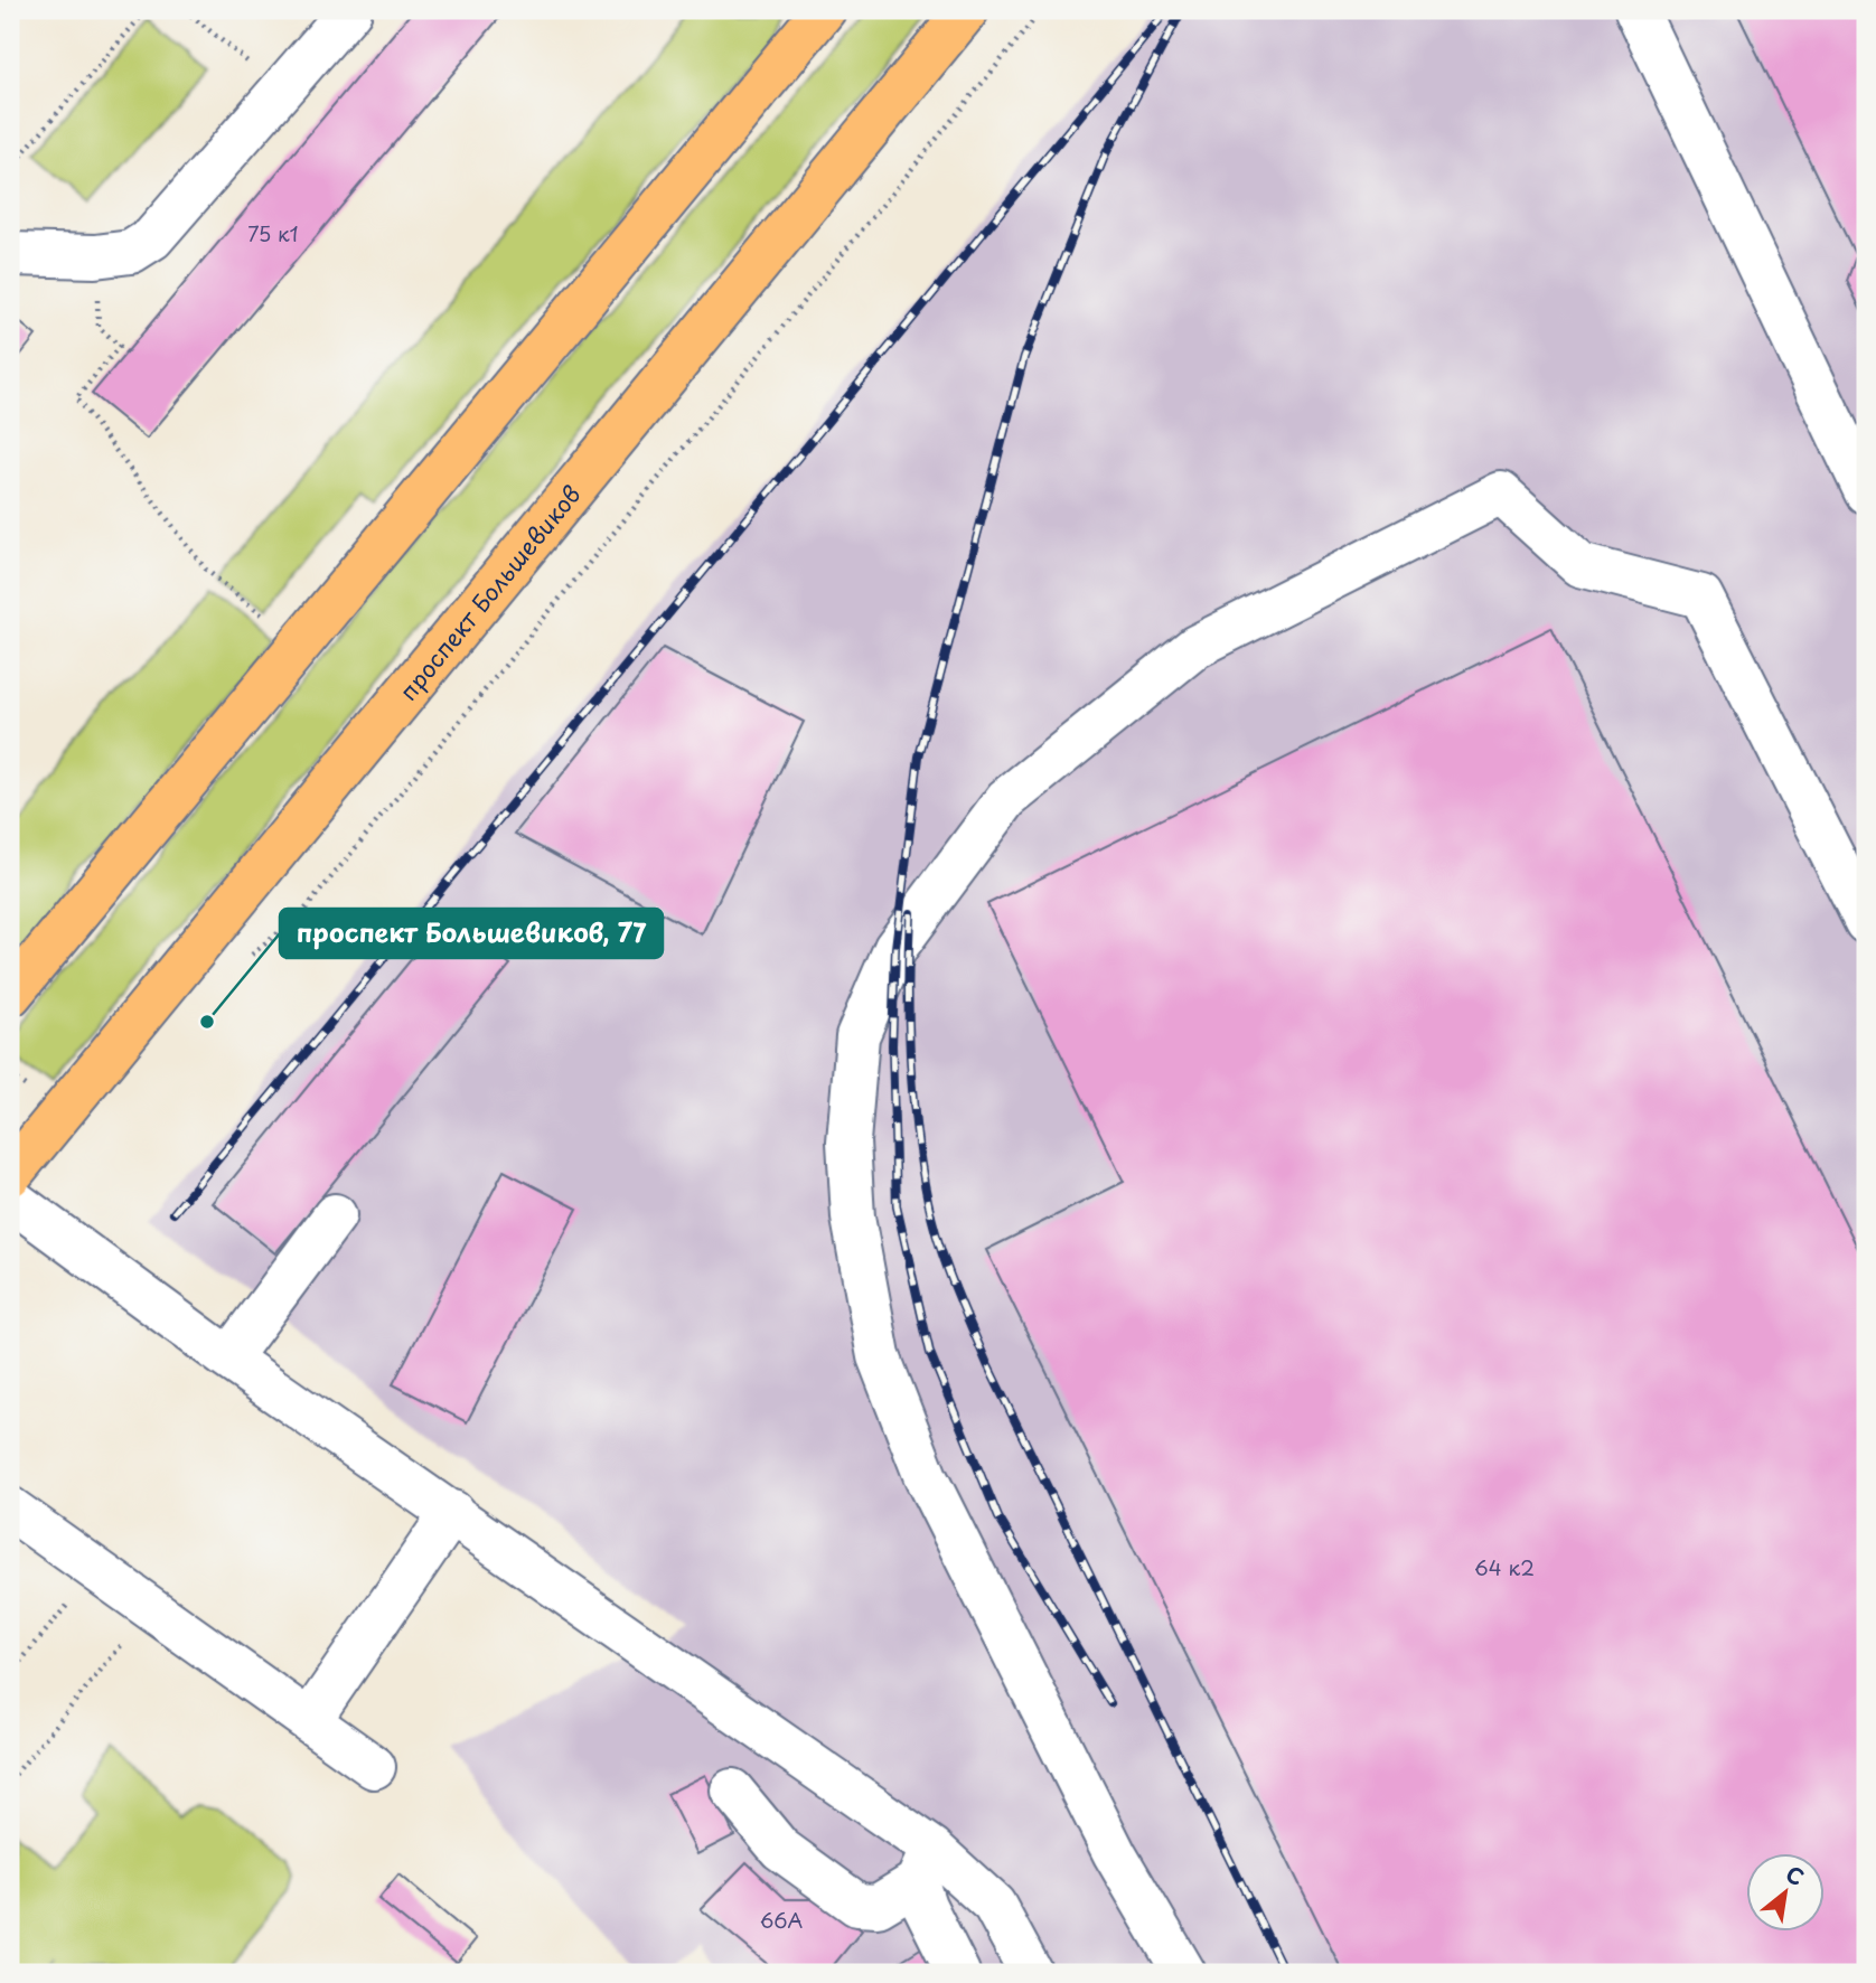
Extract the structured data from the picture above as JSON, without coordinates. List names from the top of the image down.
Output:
{
  "streets": {
    "main road": ["проспект Большевиков"]
  },
  "places": ["проспект Большевиков, 77"],
  "house_numbers": ["75 к1", "64 к2", "66А"],
  "north": "top right"
}
